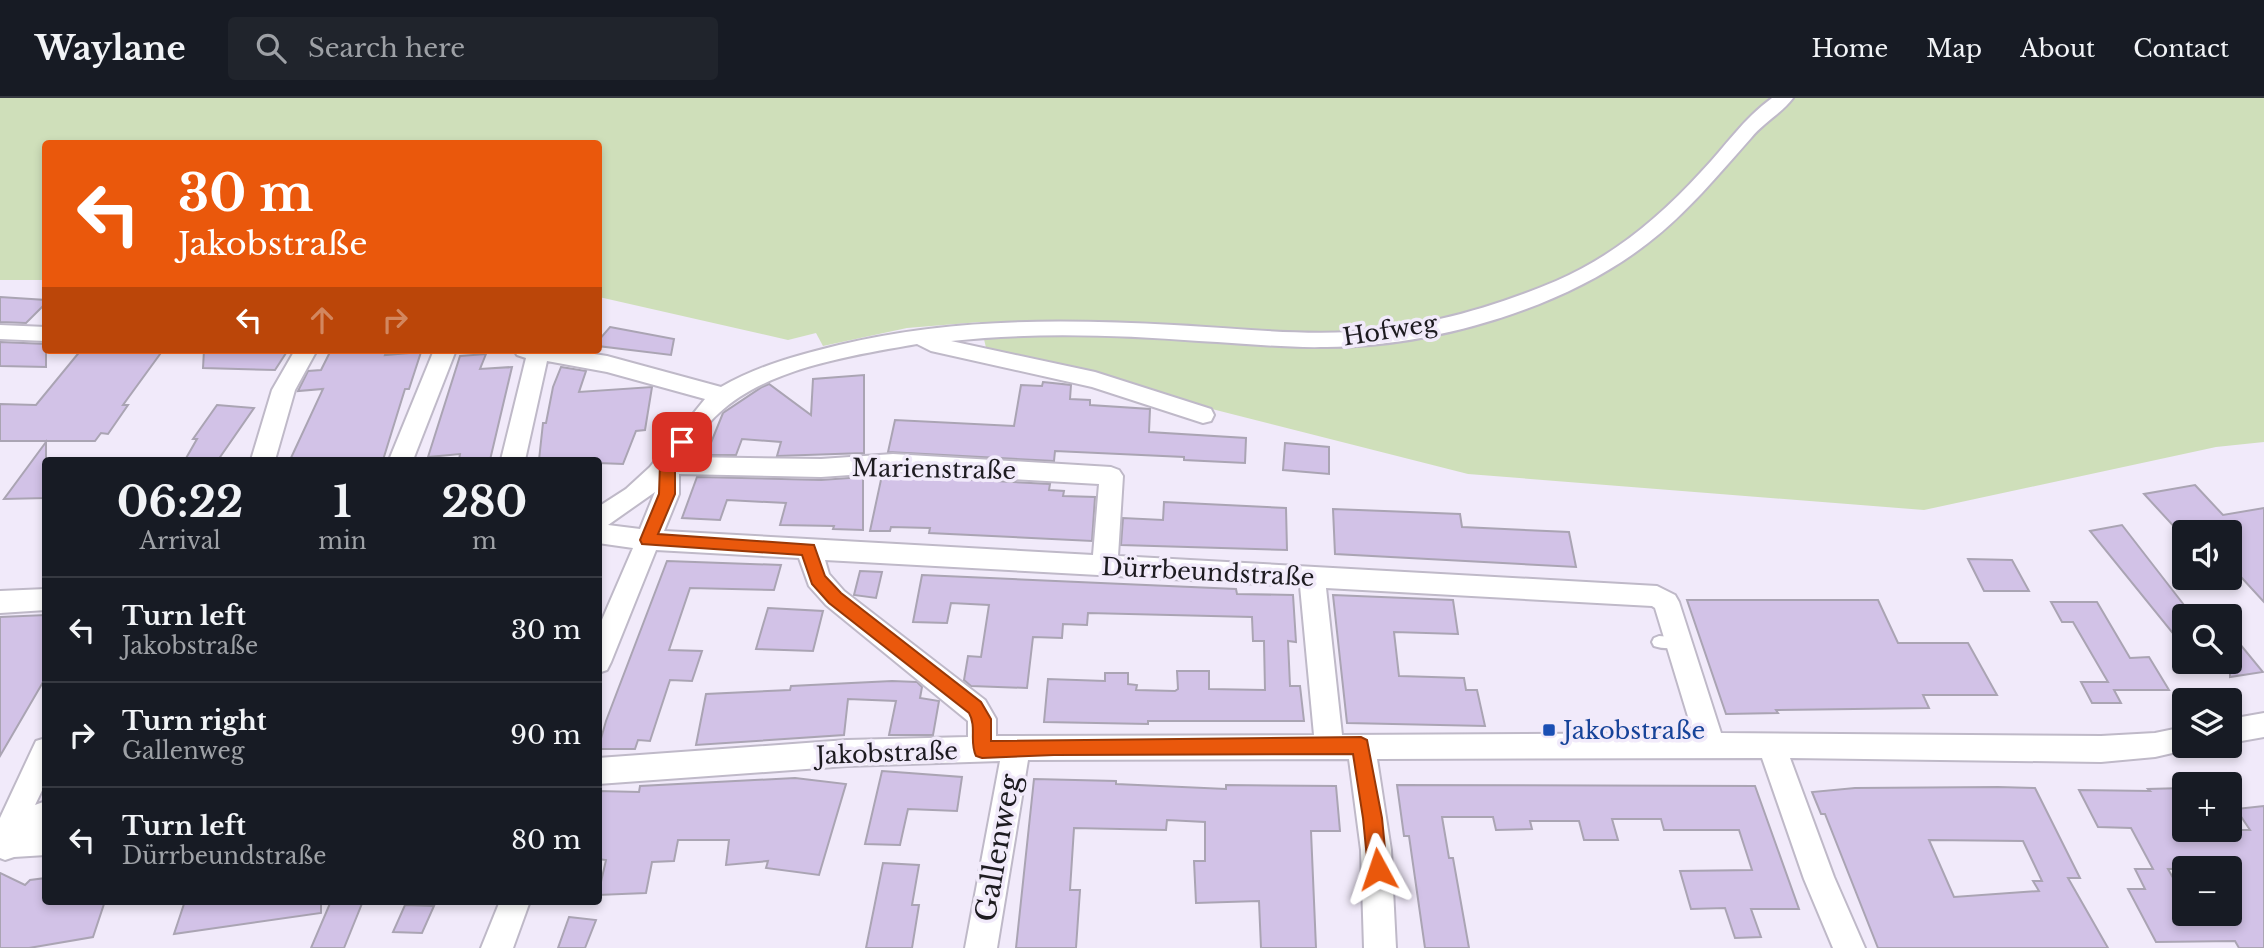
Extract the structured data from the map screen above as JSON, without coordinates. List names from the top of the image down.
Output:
{
  "streets": {
    "street": [
      "Hofweg",
      "Marienstraße",
      "Dürrbeundstraße",
      "Jakobstraße",
      "Gallenweg"
    ]
  },
  "crossings": [
    ["Hofweg", "Marienstraße"],
    ["Marienstraße", "Dürrbeundstraße"],
    ["Dürrbeundstraße", "Jakobstraße"],
    ["Dürrbeundstraße", "Gallenweg"],
    ["Jakobstraße", "Gallenweg"]
  ],
  "places": {
    "transit": ["Jakobstraße"]
  },
  "page": {
    "header": "Waylane",
    "search": "Search here",
    "nav": [
      "Home",
      "Map",
      "About",
      "Contact"
    ],
    "turn": ["30 m", "Jakobstraße"],
    "eta": [
      "06:22",
      "Arrival",
      "1",
      "min",
      "280",
      "m"
    ],
    "map_buttons": ["+", "−"],
    "list": [
      {
        "name": "Turn left",
        "note": "Jakobstraße",
        "value": "30 m"
      },
      {
        "name": "Turn right",
        "note": "Gallenweg",
        "value": "90 m"
      },
      {
        "name": "Turn left",
        "note": "Dürrbeundstraße",
        "value": "80 m"
      }
    ]
  }
}
